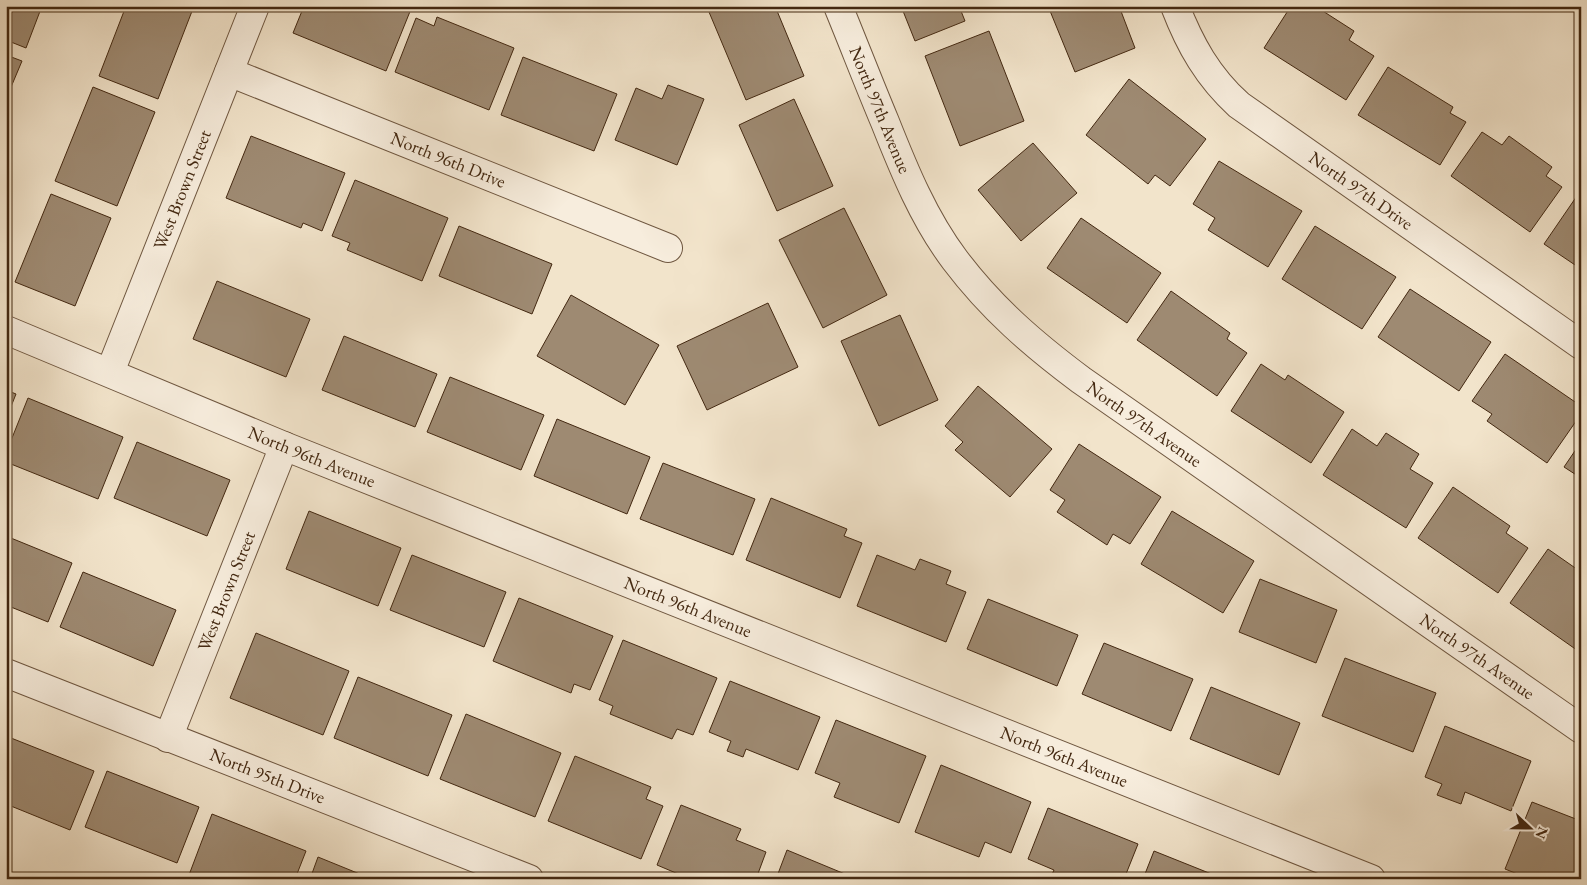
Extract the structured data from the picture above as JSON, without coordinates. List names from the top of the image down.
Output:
{
  "streets": {
    "street": [
      "North 97th Avenue",
      "North 96th Drive",
      "West Brown Street",
      "North 97th Drive",
      "North 96th Avenue",
      "North 95th Drive"
    ]
  },
  "crossings": [
    ["North 96th Drive", "West Brown Street"],
    ["West Brown Street", "North 96th Avenue"],
    ["West Brown Street", "North 95th Drive"]
  ],
  "north": "right"
}
